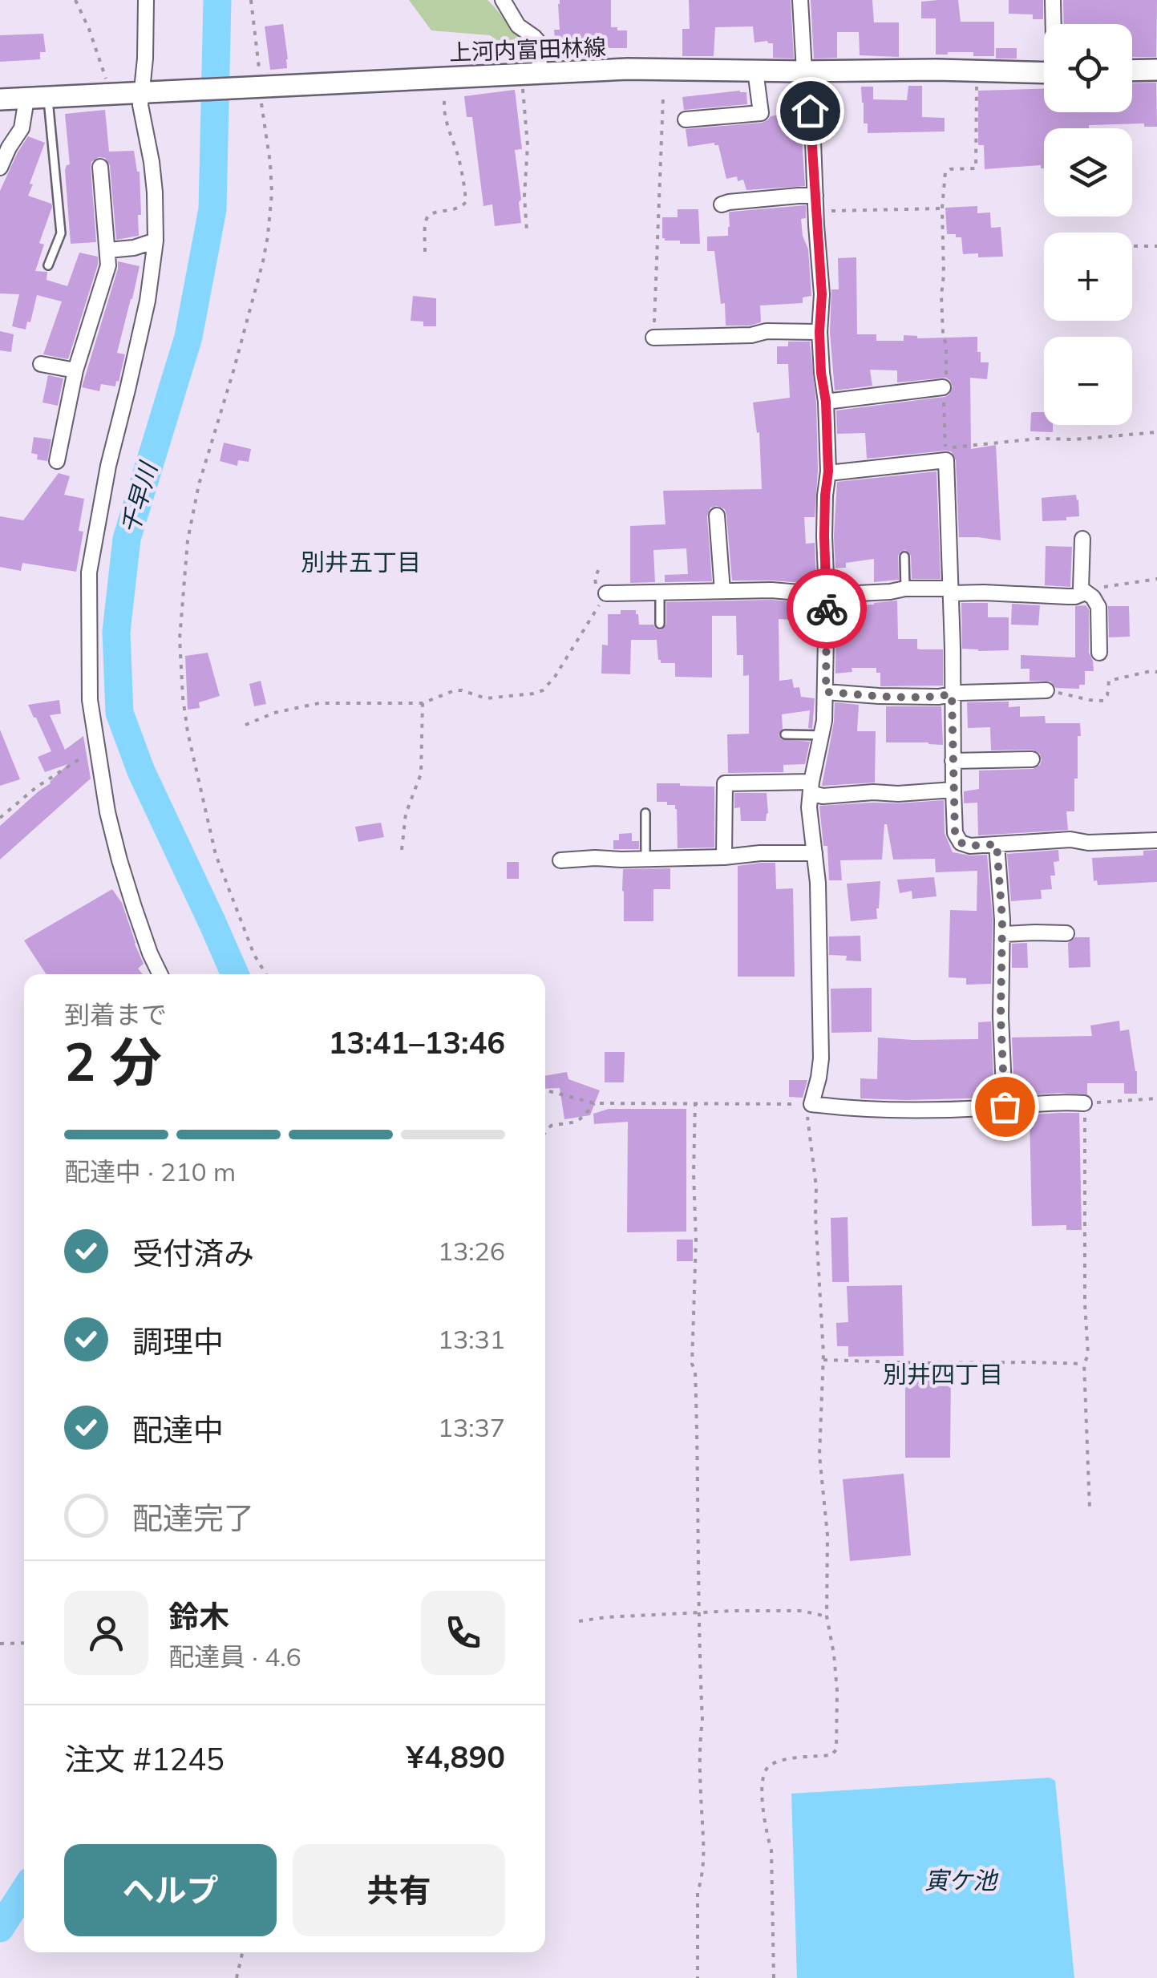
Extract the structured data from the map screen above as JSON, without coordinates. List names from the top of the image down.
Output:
{
  "streets": {
    "main road": ["上河内富田林線"]
  },
  "districts": ["別井五丁目", "別井四丁目"],
  "water": ["千早川", "寅ケ池"],
  "page": {
    "map_buttons": ["+", "−"],
    "heading": ["2 分", "到着まで", "13:41–13:46"],
    "panel": [
      "鈴木",
      "配達員 · 4.6",
      "注文 #1245",
      "¥4,890"
    ],
    "bar": "配達中 · 210 m",
    "list": [
      ["受付済み", "13:26"],
      ["調理中", "13:31"],
      ["配達中", "13:37"],
      "配達完了"
    ],
    "buttons": ["ヘルプ", "共有"]
  }
}
